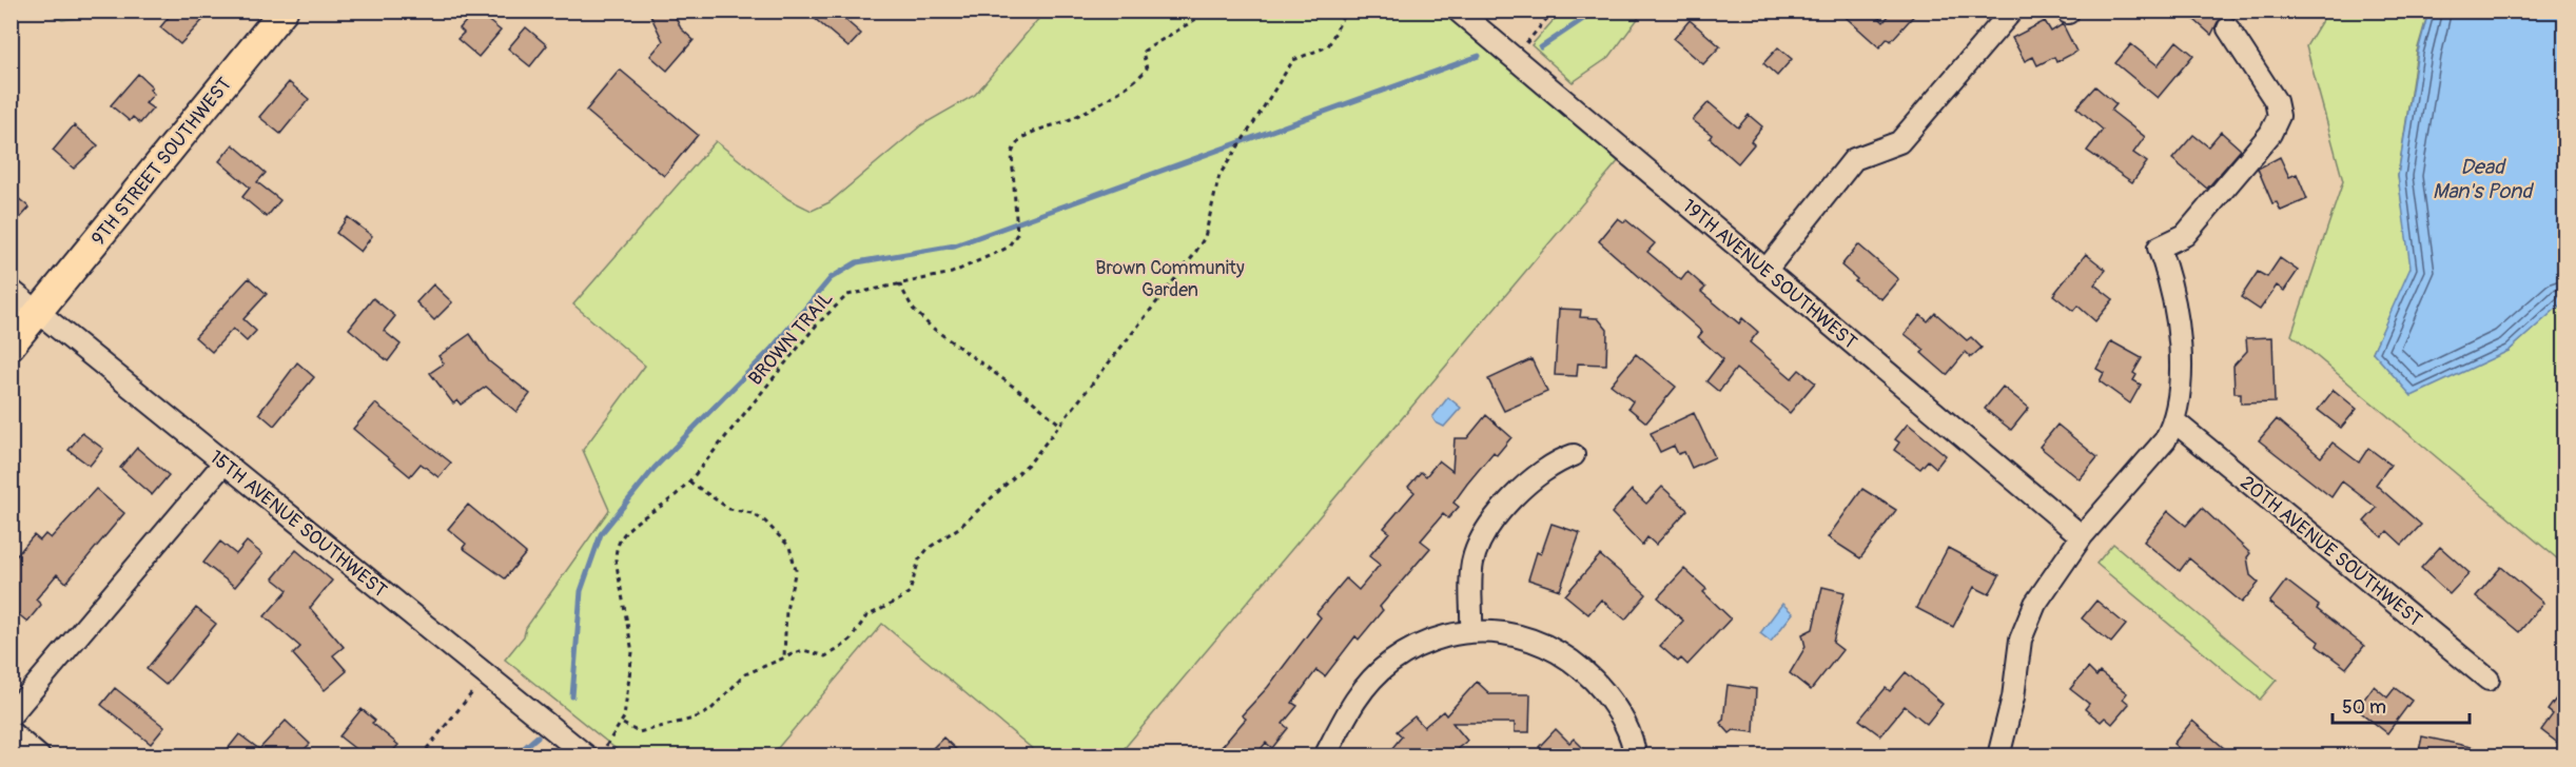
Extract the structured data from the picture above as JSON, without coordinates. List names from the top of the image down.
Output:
{
  "streets": {
    "main road": ["9TH STREET SOUTHWEST"],
    "street": ["19TH AVENUE SOUTHWEST", "15TH AVENUE SOUTHWEST", "20TH AVENUE SOUTHWEST"],
    "path": ["BROWN TRAIL"]
  },
  "crossings": [
    ["9TH STREET SOUTHWEST", "15TH AVENUE SOUTHWEST"],
    ["BROWN TRAIL", "15TH AVENUE SOUTHWEST"]
  ],
  "water": ["Dead Man's Pond"],
  "parks": ["Brown Community Garden"],
  "scale_bar": "50 m"
}
